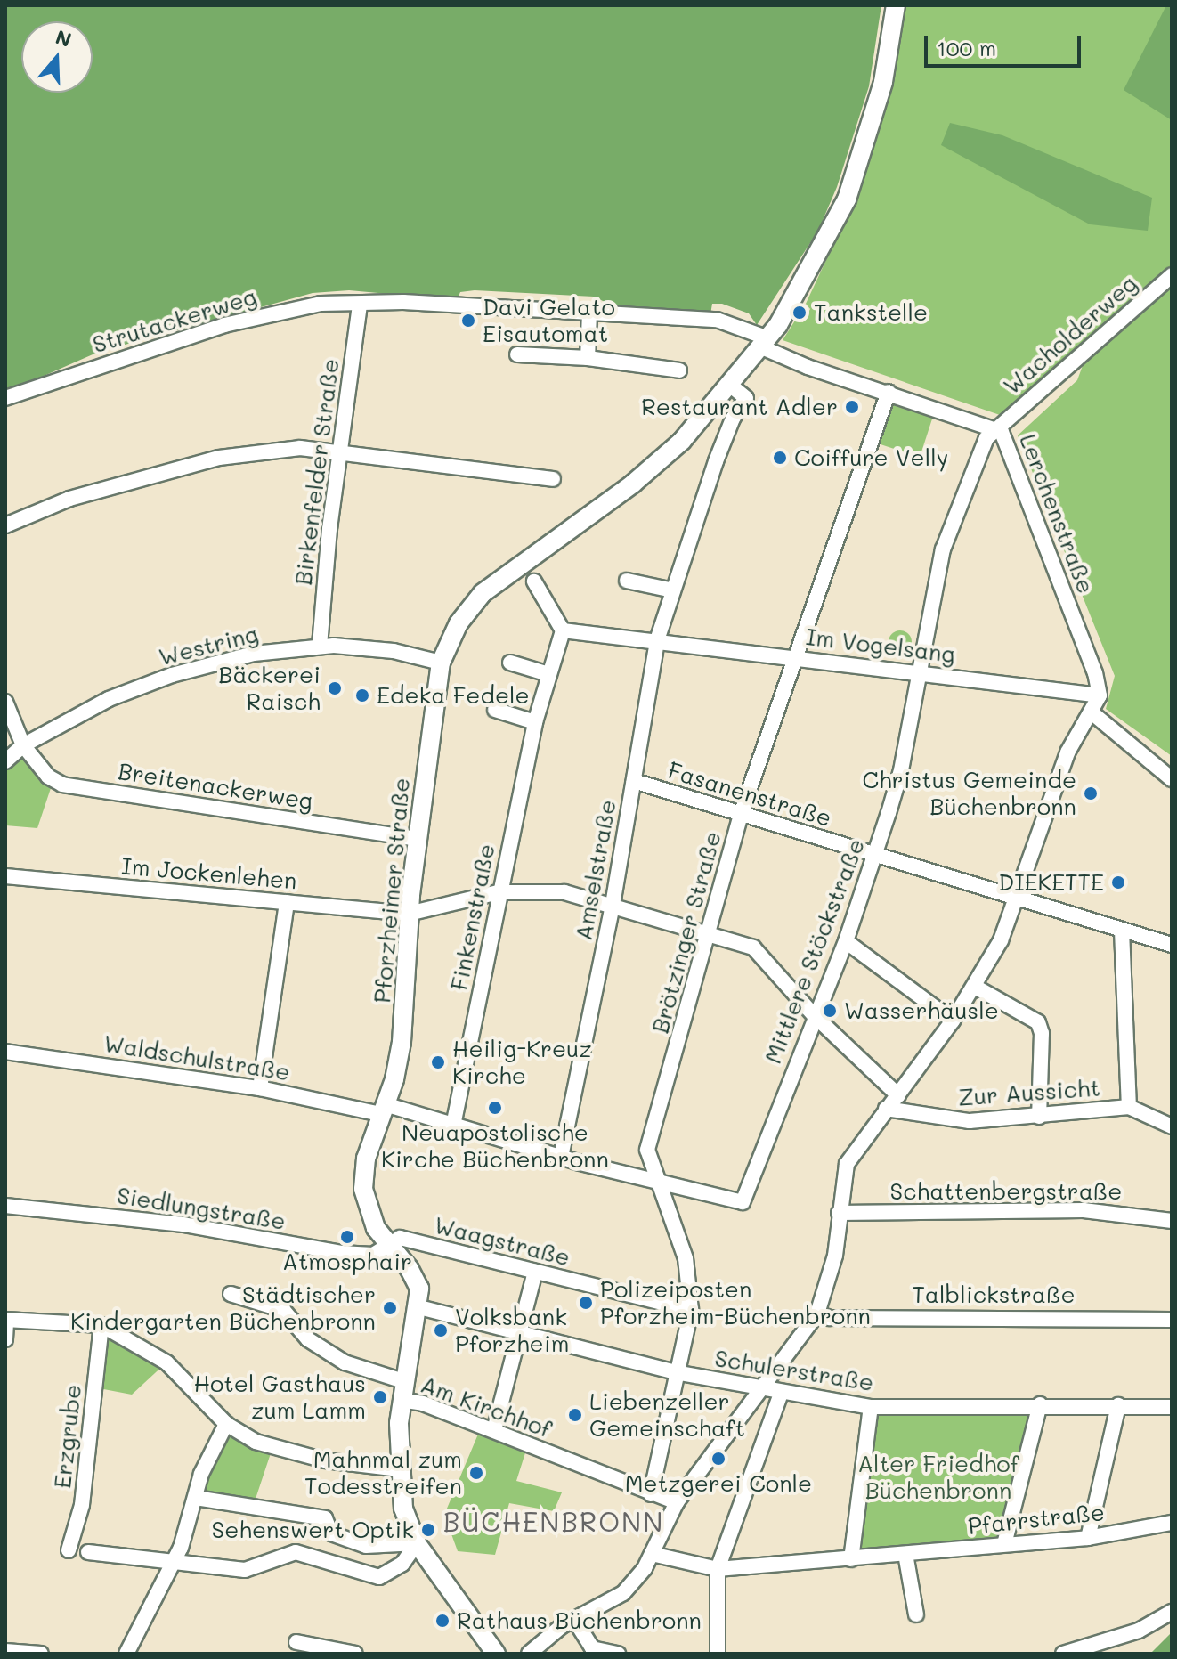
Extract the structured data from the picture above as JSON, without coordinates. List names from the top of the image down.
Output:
{
  "streets": {
    "main road": ["Pforzheimer Straße"],
    "street": [
      "Strutackerweg",
      "Wacholderweg",
      "Birkenfelder Straße",
      "Lerchenstraße",
      "Westring",
      "Im Vogelsang",
      "Breitenackerweg",
      "Fasanenstraße",
      "Amselstraße",
      "Im Jockenlehen",
      "Finkenstraße",
      "Brötzinger Straße",
      "Mittlere Stöckstraße",
      "Waldschulstraße",
      "Zur Aussicht",
      "Schattenbergstraße",
      "Siedlungstraße",
      "Waagstraße",
      "Talblickstraße",
      "Schulerstraße",
      "Am Kirchhof",
      "Erzgrube",
      "Pfarrstraße"
    ]
  },
  "crossings": [
    ["Strutackerweg", "Birkenfelder Straße"],
    ["Strutackerweg", "Lerchenstraße"],
    ["Wacholderweg", "Lerchenstraße"],
    ["Wacholderweg", "Mittlere Stöckstraße"],
    ["Birkenfelder Straße", "Westring"],
    ["Lerchenstraße", "Im Vogelsang"],
    ["Lerchenstraße", "Pforzheimer Straße"],
    ["Lerchenstraße", "Brötzinger Straße"],
    ["Lerchenstraße", "Mittlere Stöckstraße"],
    ["Westring", "Breitenackerweg"],
    ["Westring", "Pforzheimer Straße"],
    ["Im Vogelsang", "Amselstraße"],
    ["Im Vogelsang", "Brötzinger Straße"],
    ["Im Vogelsang", "Mittlere Stöckstraße"],
    ["Breitenackerweg", "Pforzheimer Straße"],
    ["Fasanenstraße", "Amselstraße"],
    ["Fasanenstraße", "Brötzinger Straße"],
    ["Fasanenstraße", "Mittlere Stöckstraße"],
    ["Amselstraße", "Im Jockenlehen"],
    ["Amselstraße", "Pforzheimer Straße"],
    ["Amselstraße", "Waldschulstraße"],
    ["Im Jockenlehen", "Pforzheimer Straße"],
    ["Im Jockenlehen", "Finkenstraße"],
    ["Im Jockenlehen", "Brötzinger Straße"],
    ["Im Jockenlehen", "Mittlere Stöckstraße"],
    ["Pforzheimer Straße", "Waldschulstraße"],
    ["Pforzheimer Straße", "Siedlungstraße"],
    ["Pforzheimer Straße", "Waagstraße"],
    ["Pforzheimer Straße", "Schulerstraße"],
    ["Pforzheimer Straße", "Am Kirchhof"],
    ["Finkenstraße", "Waldschulstraße"],
    ["Brötzinger Straße", "Waldschulstraße"],
    ["Brötzinger Straße", "Waagstraße"],
    ["Brötzinger Straße", "Schulerstraße"],
    ["Brötzinger Straße", "Am Kirchhof"],
    ["Mittlere Stöckstraße", "Waldschulstraße"],
    ["Siedlungstraße", "Waagstraße"]
  ],
  "districts": ["BÜCHENBRONN"],
  "parks": ["Alter Friedhof Büchenbronn"],
  "places": [
    "Tankstelle",
    "Davi Gelato Eisautomat",
    "Restaurant Adler",
    "Coiffure Velly",
    "Bäckerei Raisch",
    "Edeka Fedele",
    "Christus Gemeinde Büchenbronn",
    "DIEKETTE",
    "Wasserhäusle",
    "Heilig-Kreuz Kirche",
    "Neuapostolische Kirche Büchenbronn",
    "Atmosphair",
    "Polizeiposten Pforzheim-Büchenbronn",
    "Städtischer Kindergarten Büchenbronn",
    "Volksbank Pforzheim",
    "Hotel Gasthaus zum Lamm",
    "Liebenzeller Gemeinschaft",
    "Metzgerei Conle",
    "Mahnmal zum Todesstreifen",
    "Sehenswert Optik",
    "Rathaus Büchenbronn"
  ],
  "scale_bar": "100 m",
  "north": "top"
}
